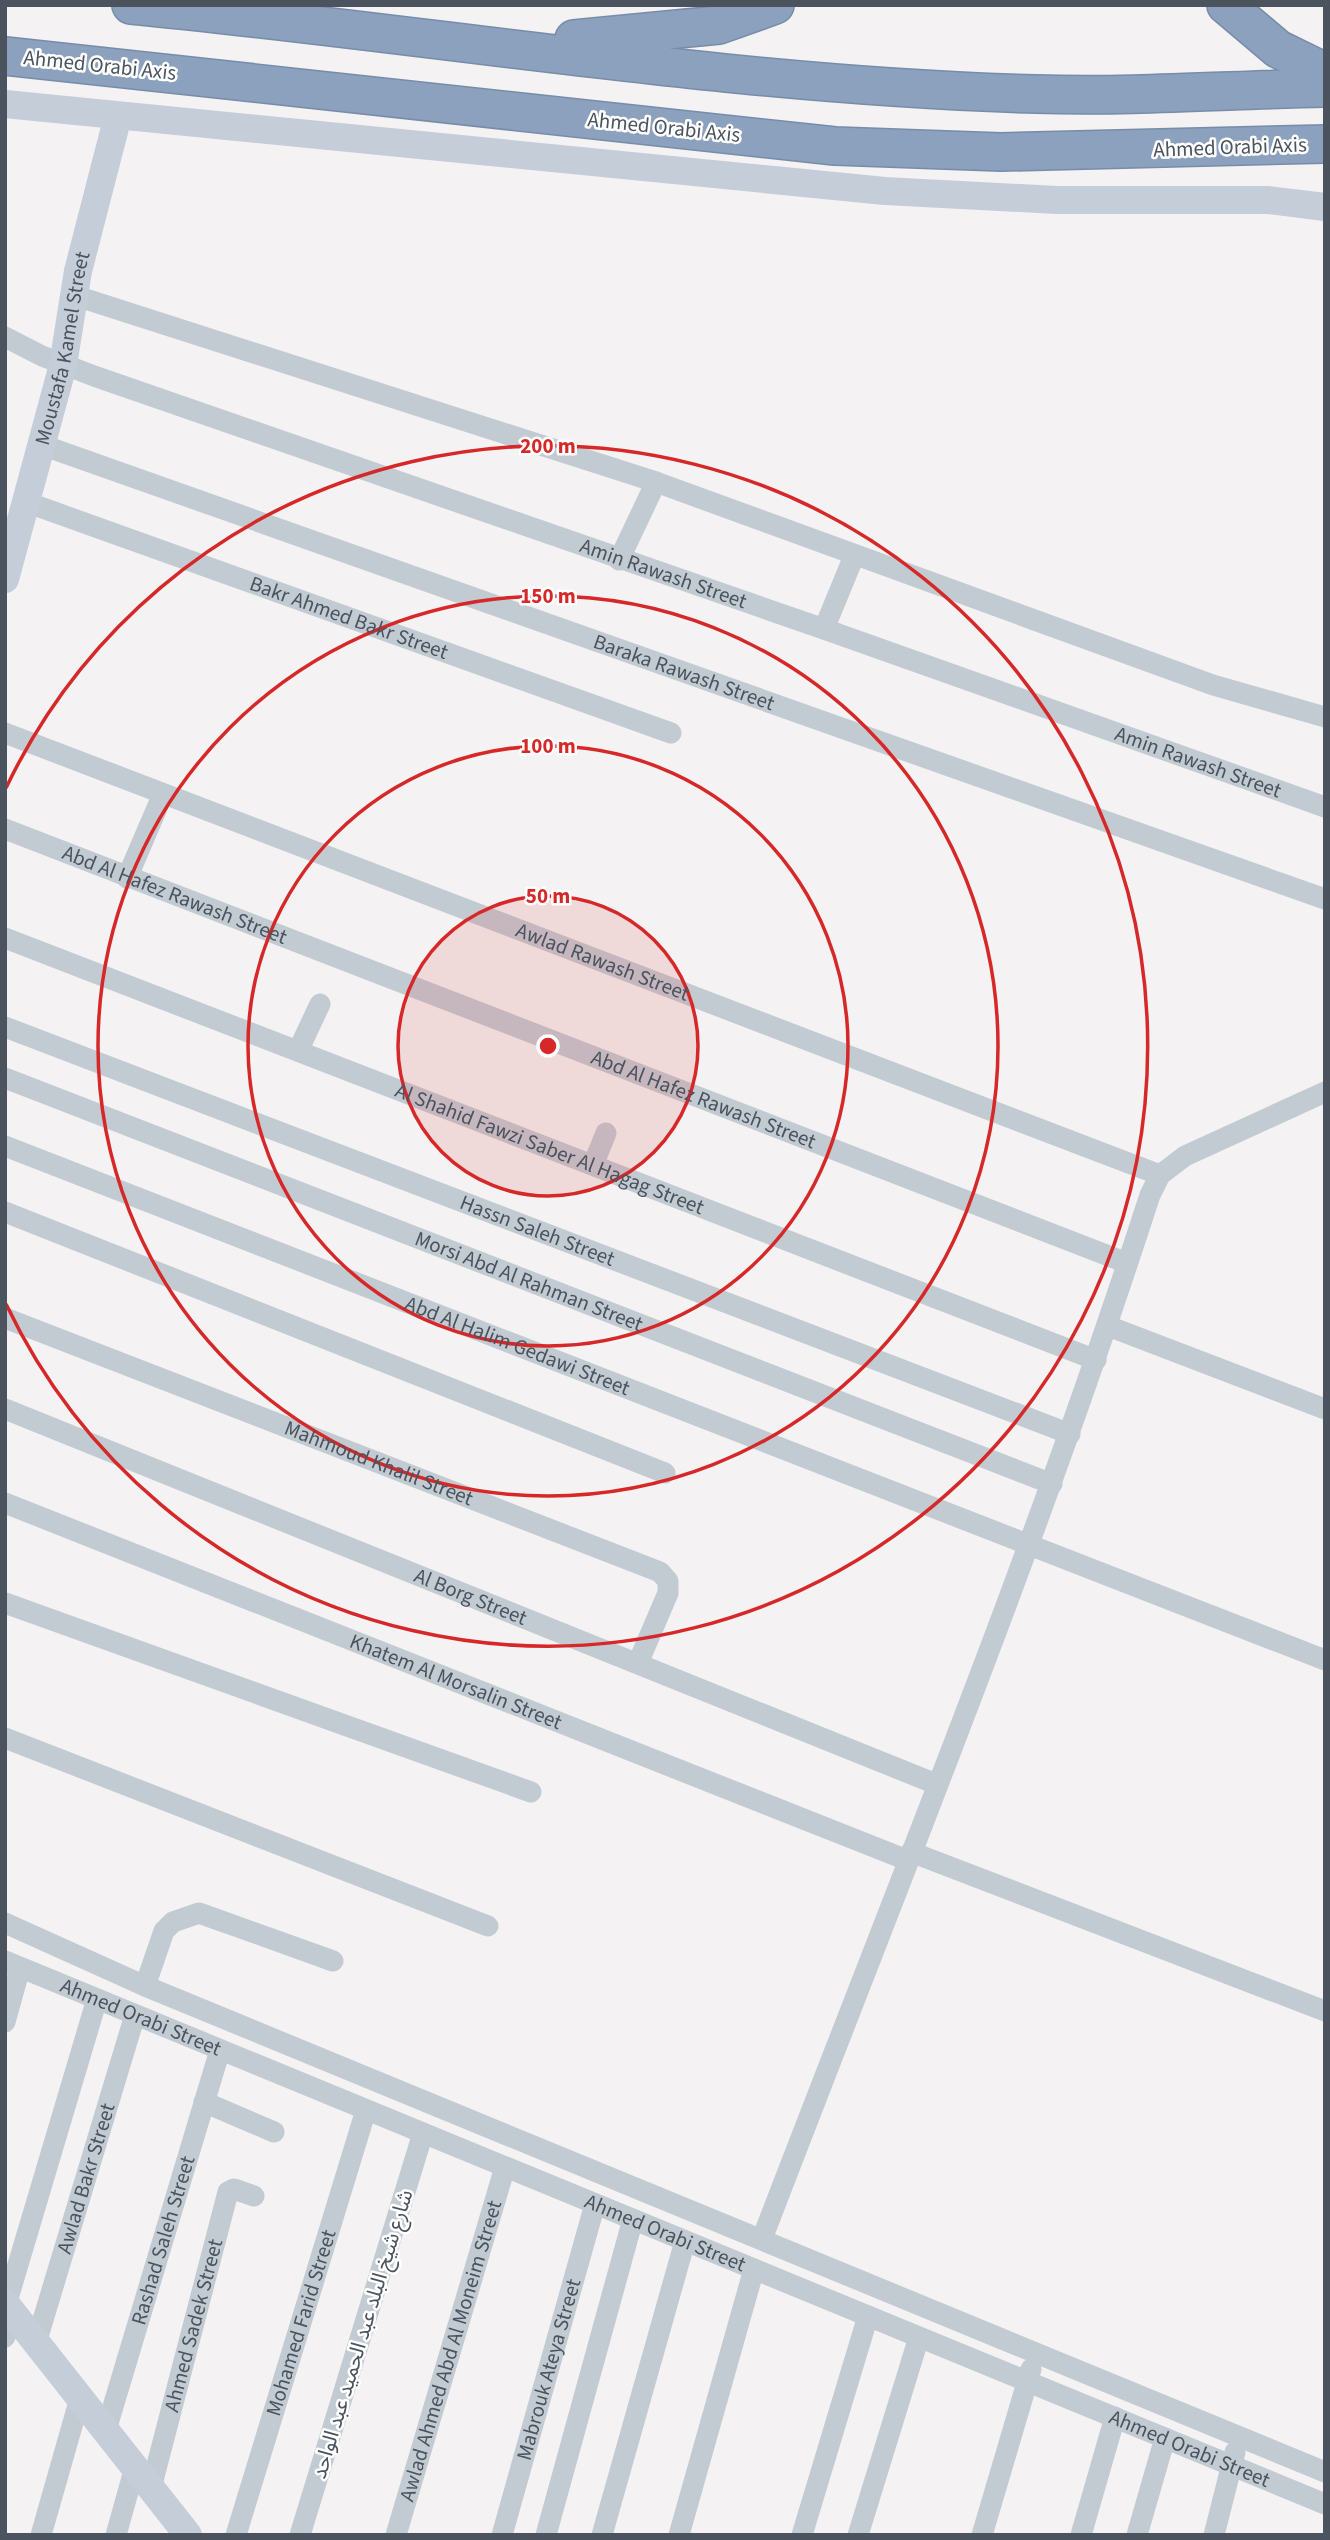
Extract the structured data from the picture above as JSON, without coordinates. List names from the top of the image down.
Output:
{
  "streets": {
    "highway": ["Ahmed Orabi Axis"],
    "street": [
      "Moustafa Kamel Street",
      "Amin Rawash Street",
      "Bakr Ahmed Bakr Street",
      "Baraka Rawash Street",
      "Abd Al Hafez Rawash Street",
      "Awlad Rawash Street",
      "Al Shahid Fawzi Saber Al Hagag Street",
      "Hassn Saleh Street",
      "Morsi Abd Al Rahman Street",
      "Abd Al Halim Gedawi Street",
      "Mahmoud Khalil Street",
      "Al Borg Street",
      "Khatem Al Morsalin Street",
      "Ahmed Orabi Street",
      "Awlad Bakr Street",
      "Rashad Saleh Street",
      "Mohamed Farid Street",
      "Ahmed Sadek Street",
      "شارع شيخ البلد عبد الحميد عبد الواحد",
      "Awlad Ahmed Abd Al Moneim Street",
      "Mabrouk Ateya Street"
    ]
  },
  "crossings": [
    ["Moustafa Kamel Street", "Amin Rawash Street"],
    ["Moustafa Kamel Street", "Bakr Ahmed Bakr Street"],
    ["Moustafa Kamel Street", "Baraka Rawash Street"],
    ["Mahmoud Khalil Street", "Al Borg Street"],
    ["Ahmed Orabi Street", "Awlad Bakr Street"],
    ["Ahmed Orabi Street", "Rashad Saleh Street"],
    ["Ahmed Orabi Street", "Mohamed Farid Street"],
    ["Ahmed Orabi Street", "شارع شيخ البلد عبد الحميد عبد الواحد"],
    ["Ahmed Orabi Street", "Awlad Ahmed Abd Al Moneim Street"],
    ["Ahmed Orabi Street", "Mabrouk Ateya Street"]
  ],
  "rings": [
    "200 m",
    "150 m",
    "100 m",
    "50 m"
  ]
}
